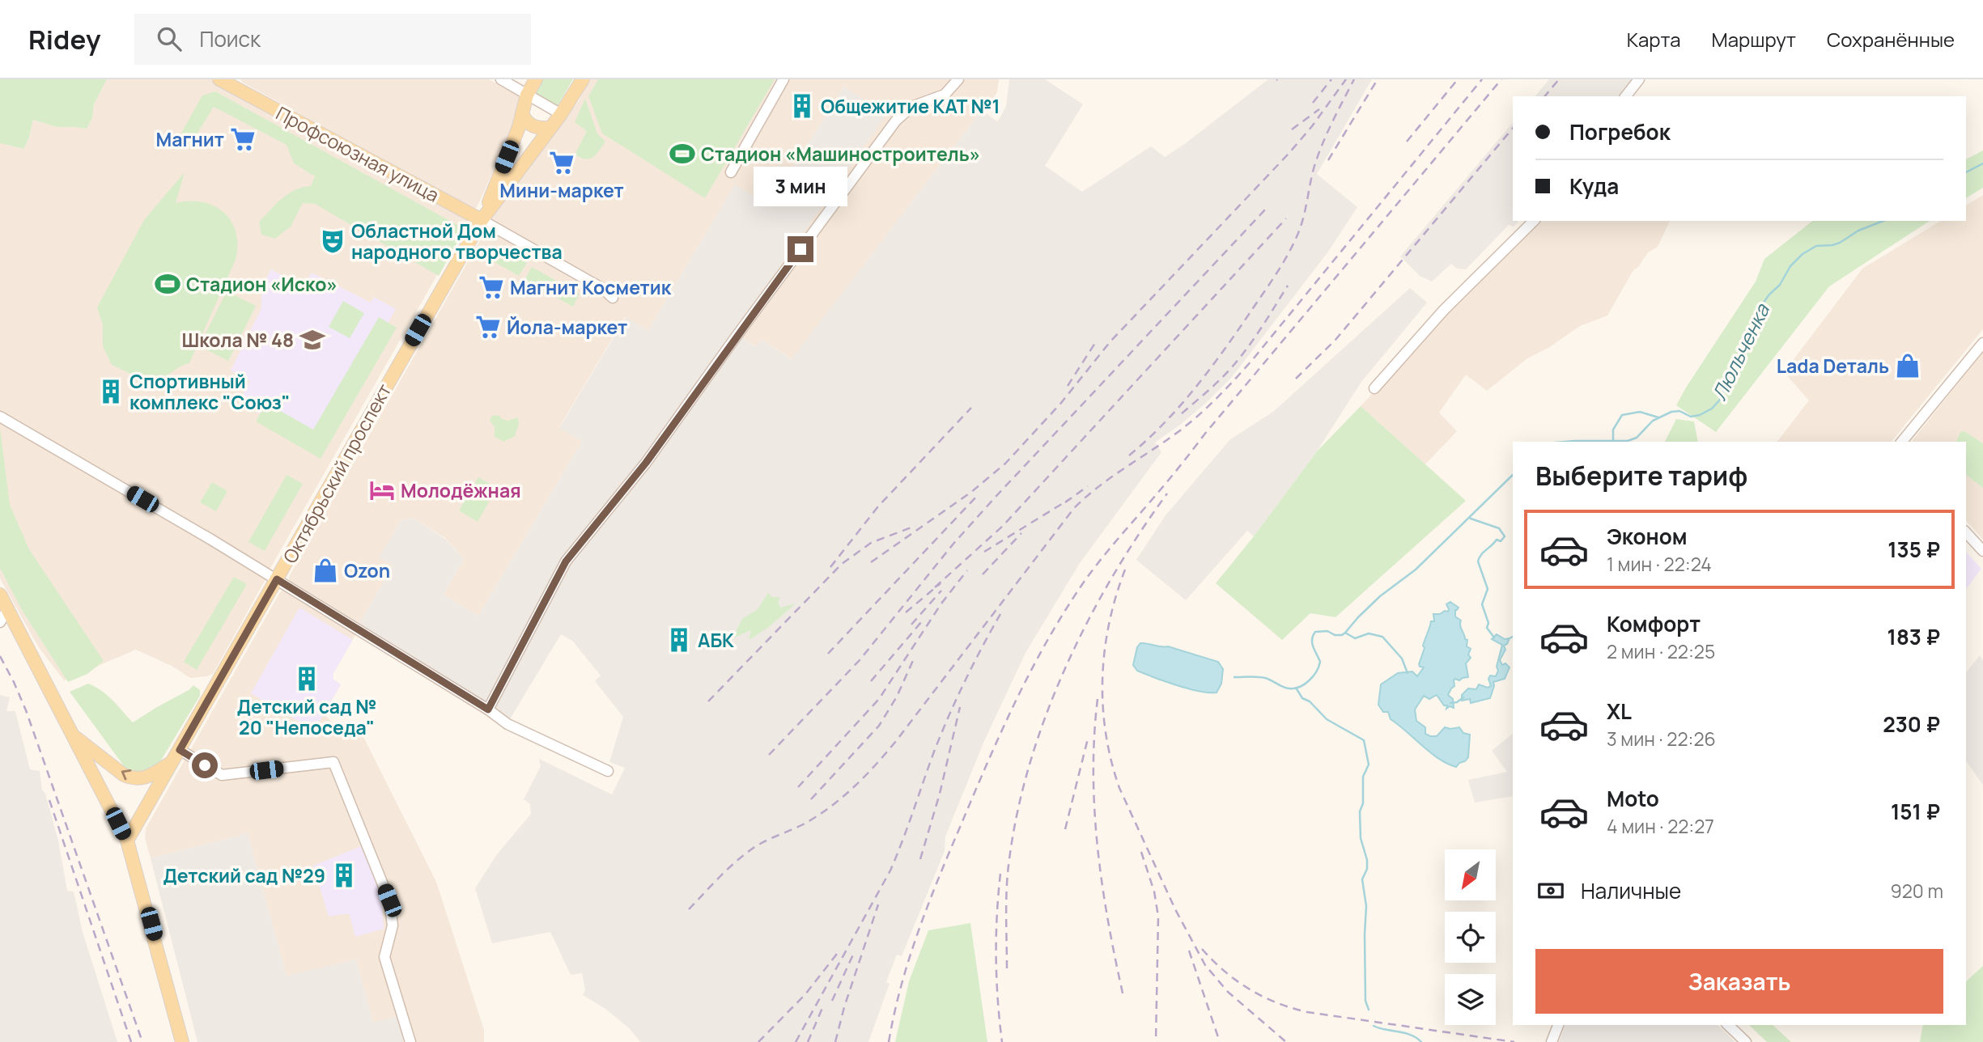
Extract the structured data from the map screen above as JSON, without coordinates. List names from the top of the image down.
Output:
{
  "streets": {
    "main road": ["Профсоюзная улица", "Октябрьский проспект"]
  },
  "crossings": [
    ["Профсоюзная улица", "Октябрьский проспект"]
  ],
  "water": ["Люльченка"],
  "places": {
    "building": [
      "Общежитие КАТ №1",
      "Спортивный комплекс \"Союз\"",
      "АБК",
      "Детский сад № 20 \"Непоседа\"",
      "Детский сад №29"
    ],
    "supermarket": [
      "Магнит",
      "Мини-маркет",
      "Магнит Косметик",
      "Йола-маркет"
    ],
    "sports": ["Стадион «Машиностроитель»", "Стадион «Иско»"],
    "theatre": ["Областной Дом народного творчества"],
    "school or university": ["Школа № 48"],
    "shop": ["Lada Dеталь", "Ozon"],
    "hotel": ["Молодёжная"]
  },
  "north": "bottom left",
  "page": {
    "header": "Ridey",
    "search": "Поиск",
    "nav": ["Карта", "Маршрут", "Сохранённые"],
    "banner": ["Погребок", "Куда"],
    "bubble": "3 мин",
    "heading": "Выберите тариф",
    "list": [
      {
        "name": "Эконом",
        "note": "1 мин · 22:24",
        "value": "135 ₽"
      },
      {
        "name": "Комфорт",
        "note": "2 мин · 22:25",
        "value": "183 ₽"
      },
      {
        "name": "XL",
        "note": "3 мин · 22:26",
        "value": "230 ₽"
      },
      {
        "name": "Moto",
        "note": "4 мин · 22:27",
        "value": "151 ₽"
      }
    ],
    "pay": ["Наличные", "920 m"],
    "buttons": "Заказать"
  }
}
